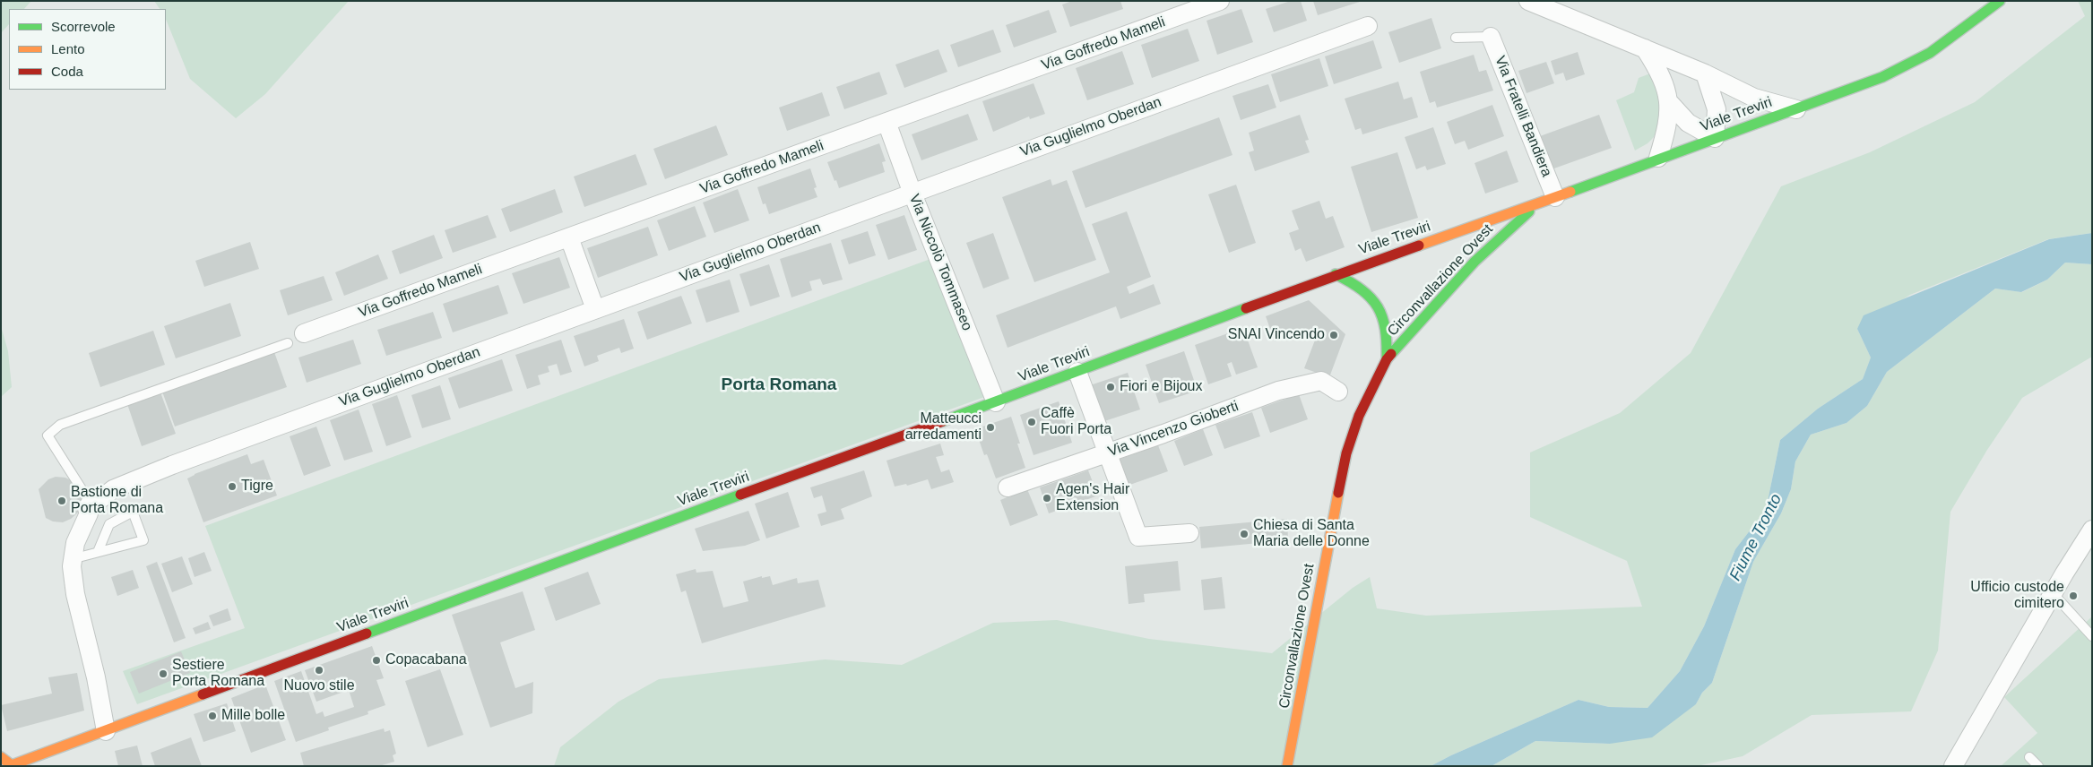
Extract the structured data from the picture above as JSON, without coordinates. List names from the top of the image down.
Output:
{
  "streets": {
    "street": [
      "Via Goffredo Mameli",
      "Viale Treviri",
      "Via Fratelli Bandiera",
      "Via Guglielmo Oberdan",
      "Via Niccolò Tommaseo",
      "Circonvallazione Ovest",
      "Via Vincenzo Gioberti"
    ]
  },
  "crossings": [
    ["Via Goffredo Mameli", "Via Niccolò Tommaseo"],
    ["Viale Treviri", "Via Fratelli Bandiera"],
    ["Viale Treviri", "Via Niccolò Tommaseo"],
    ["Viale Treviri", "Circonvallazione Ovest"],
    ["Via Guglielmo Oberdan", "Via Niccolò Tommaseo"]
  ],
  "districts": ["Porta Romana"],
  "water": ["Fiume Tronto"],
  "places": [
    "SNAI Vincendo",
    "Fiori e Bijoux",
    "Caffè Fuori Porta",
    "Matteucci arredamenti",
    "Tigre",
    "Agen's Hair Extension",
    "Bastione di Porta Romana",
    "Chiesa di Santa Maria delle Donne",
    "Ufficio custode cimitero",
    "Copacabana",
    "Nuovo stile",
    "Sestiere Porta Romana",
    "Mille bolle"
  ],
  "legend": ["Scorrevole", "Lento", "Coda"]
}
